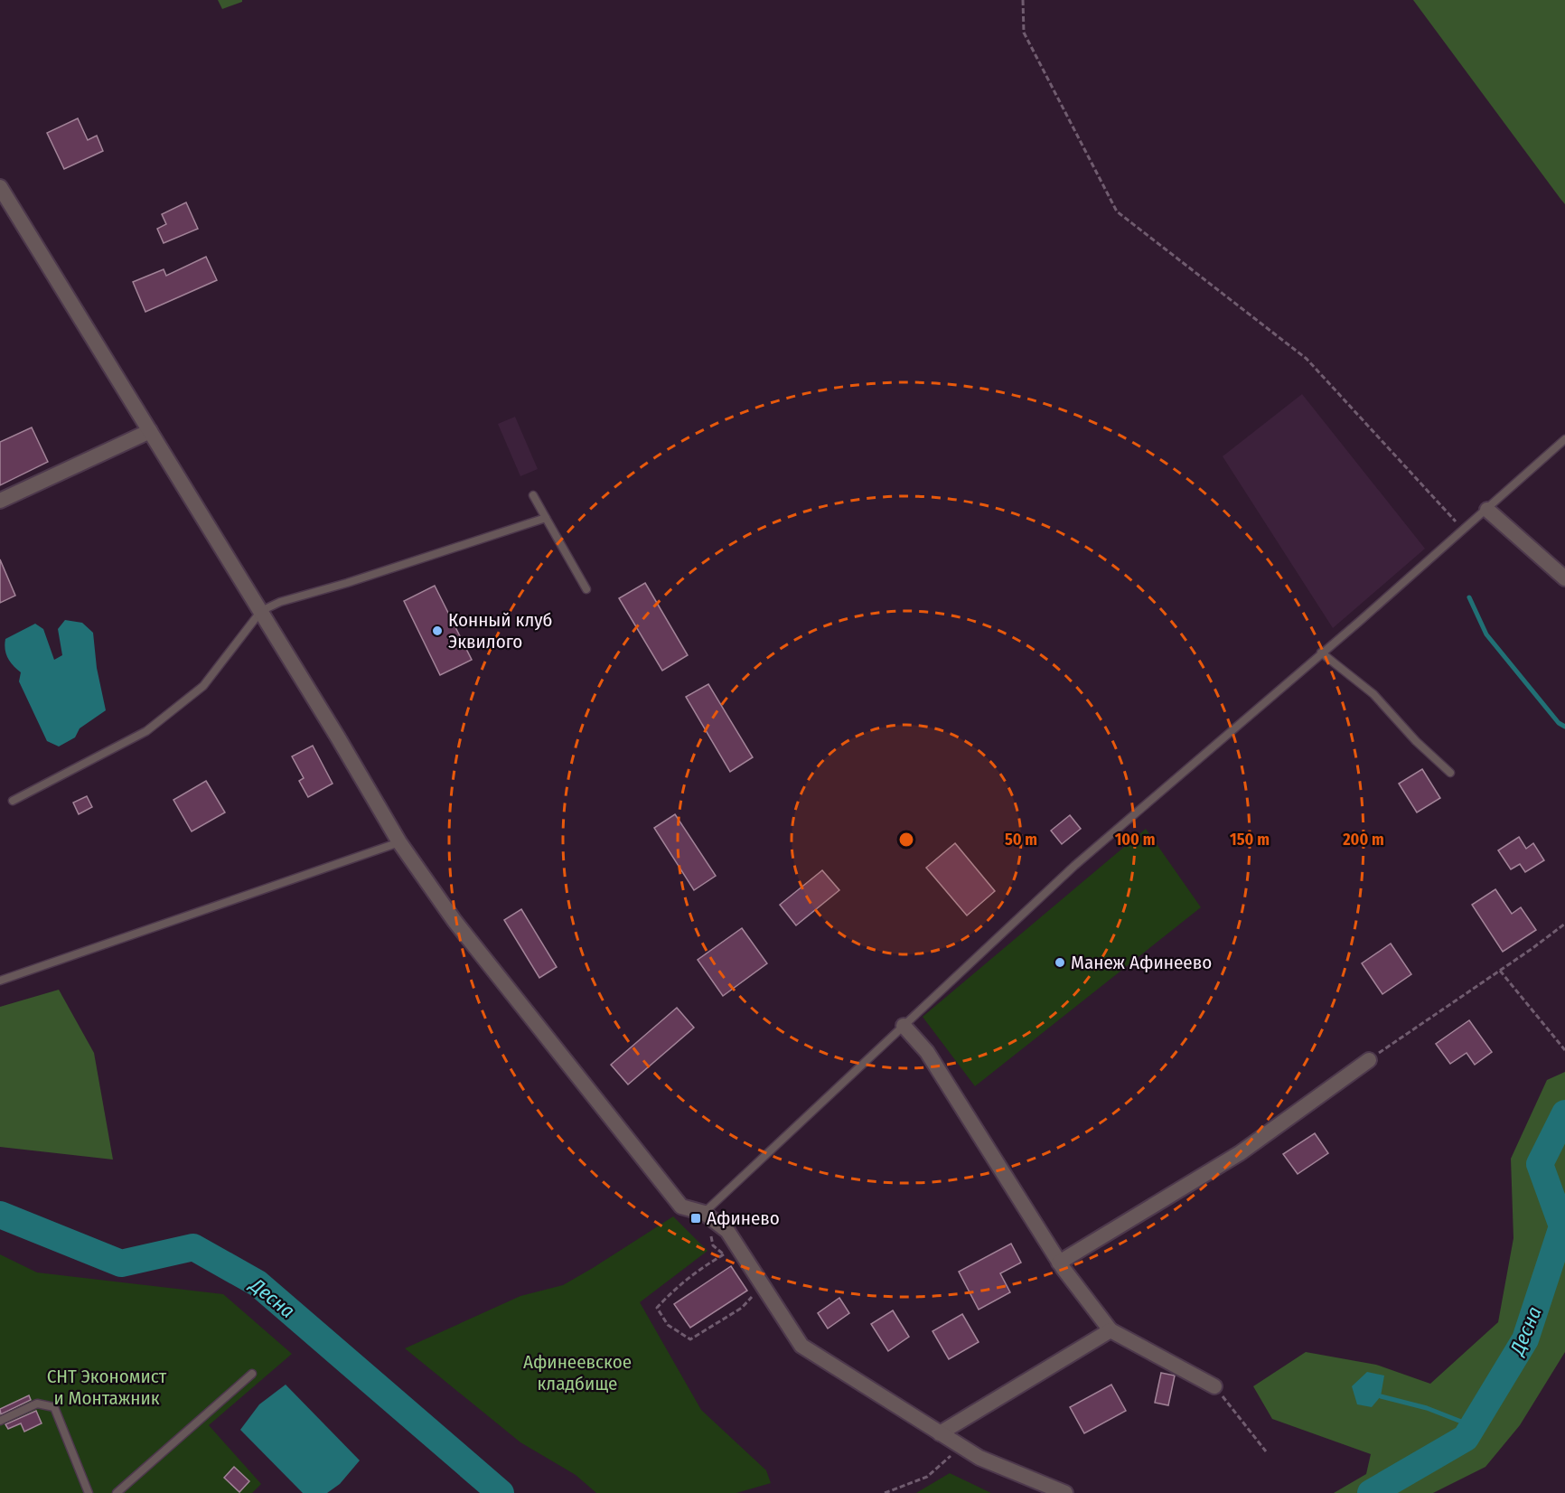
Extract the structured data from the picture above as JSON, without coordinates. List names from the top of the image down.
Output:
{
  "water": ["Десна"],
  "parks": ["Афинеевское кладбище", "СНТ Экономист и Монтажник"],
  "places": {
    "other": ["Конный клуб Эквилого", "Манеж Афинеево"],
    "transit": ["Афинево"]
  },
  "rings": [
    "50 m",
    "100 m",
    "150 m",
    "200 m"
  ]
}
